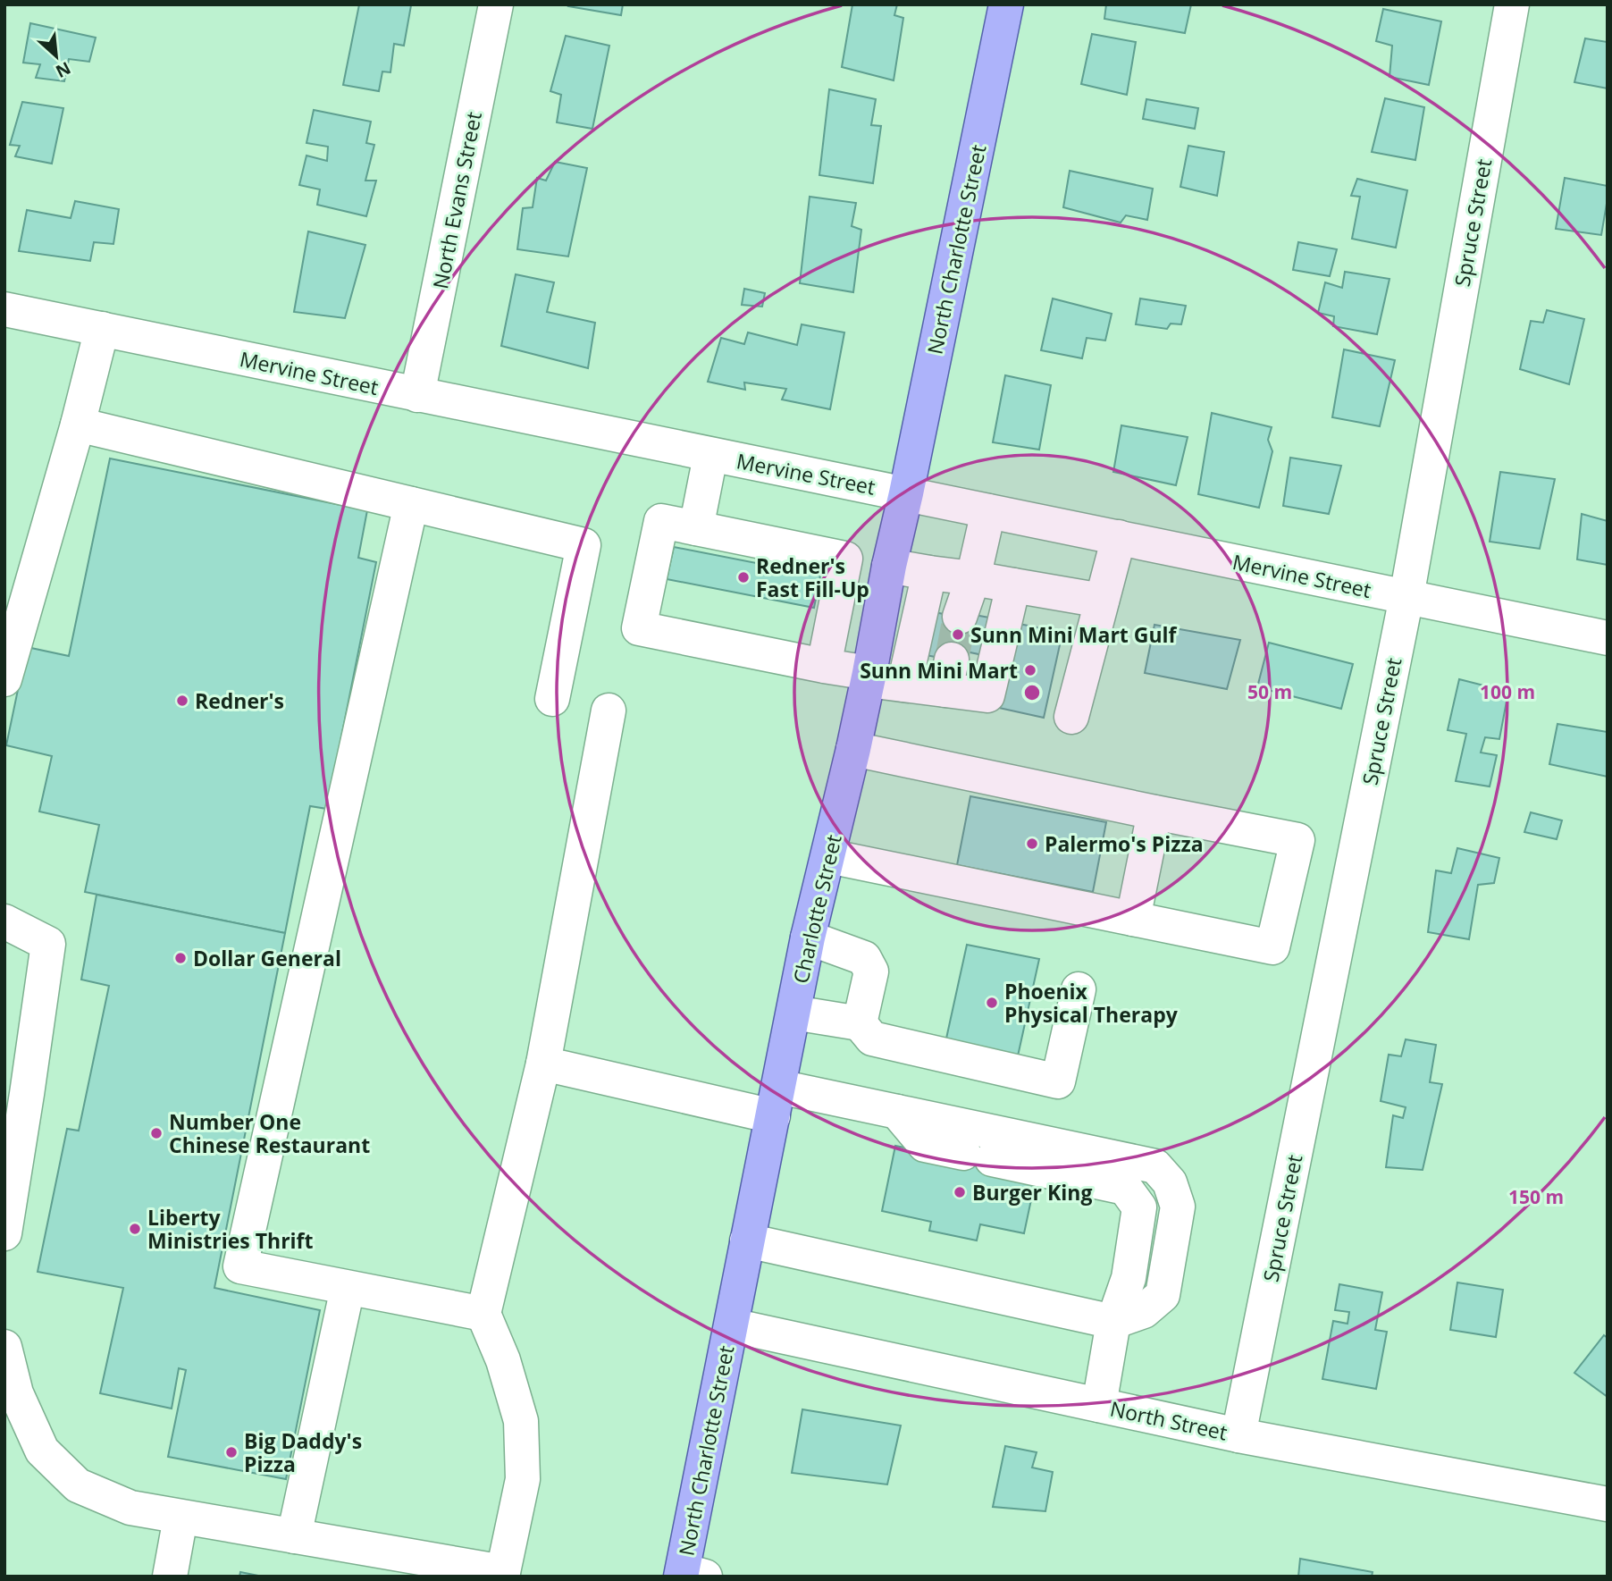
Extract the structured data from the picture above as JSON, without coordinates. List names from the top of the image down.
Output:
{
  "streets": {
    "main road": ["North Charlotte Street", "Charlotte Street"],
    "street": [
      "North Evans Street",
      "Spruce Street",
      "Mervine Street",
      "North Street"
    ]
  },
  "crossings": [
    ["North Evans Street", "Mervine Street"],
    ["Spruce Street", "Mervine Street"],
    ["Spruce Street", "North Street"],
    ["North Charlotte Street", "Mervine Street"],
    ["North Charlotte Street", "Charlotte Street"],
    ["North Charlotte Street", "North Street"],
    ["Mervine Street", "Charlotte Street"],
    ["Charlotte Street", "North Street"]
  ],
  "places": [
    "Redner's Fast Fill-Up",
    "Sunn Mini Mart Gulf",
    "Sunn Mini Mart",
    "Redner's",
    "Palermo's Pizza",
    "Dollar General",
    "Phoenix Physical Therapy",
    "Number One Chinese Restaurant",
    "Burger King",
    "Liberty Ministries Thrift",
    "Big Daddy's Pizza"
  ],
  "north": "bottom right",
  "rings": ["50 m", "100 m", "150 m"]
}
